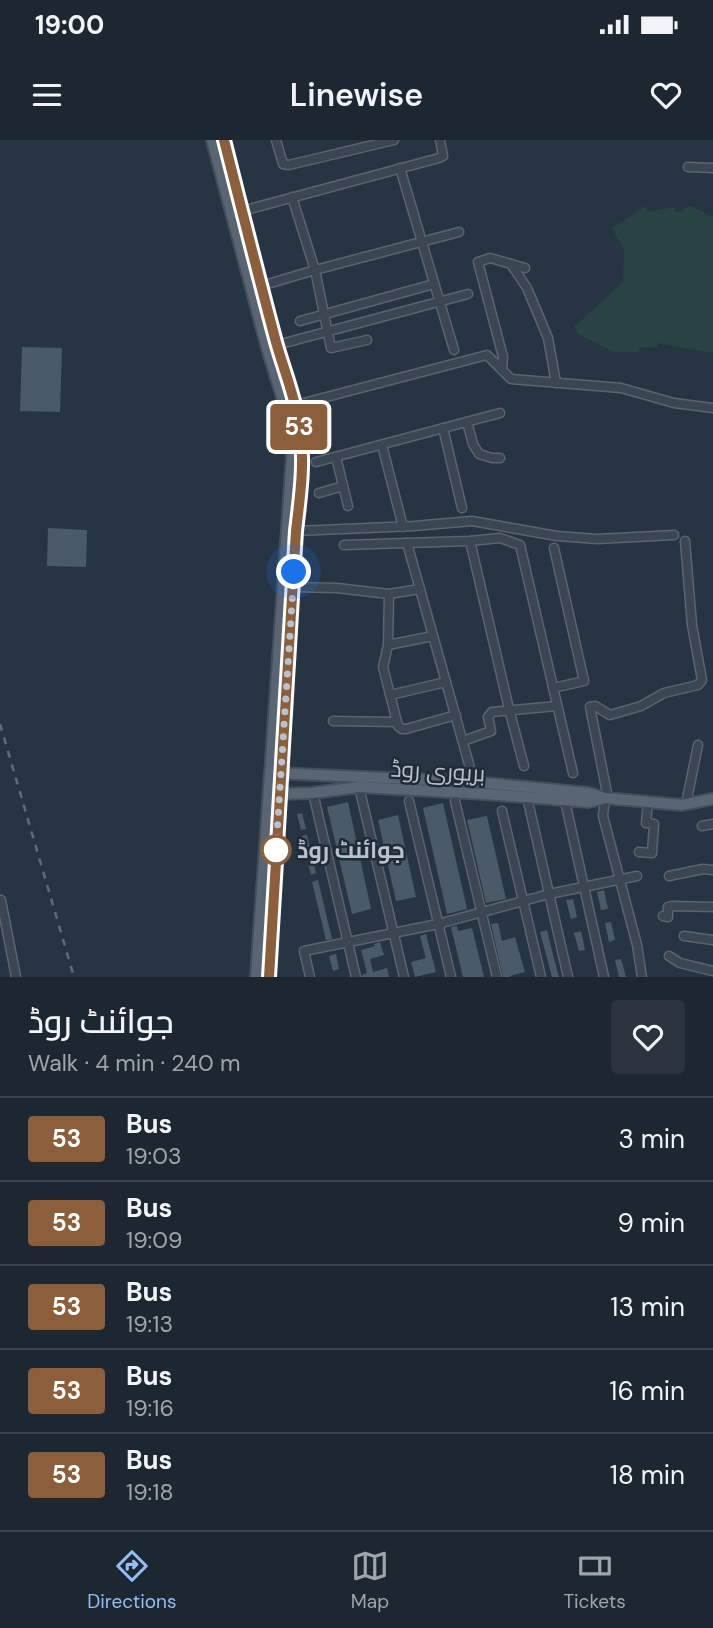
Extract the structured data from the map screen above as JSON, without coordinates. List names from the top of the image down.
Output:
{
  "streets": {
    "main road": ["بریوری روڈ"]
  },
  "places": ["جوائنٹ روڈ"],
  "lines": ["bus line 53"],
  "page": {
    "status": "19:00",
    "header": "Linewise",
    "on_map": "53",
    "heading": ["جوائنٹ روڈ", "Walk · 4 min · 240 m"],
    "list": [
      {
        "mark": "53",
        "name": "Bus",
        "note": "19:03",
        "value": "3 min"
      },
      {
        "mark": "53",
        "name": "Bus",
        "note": "19:09",
        "value": "9 min"
      },
      {
        "mark": "53",
        "name": "Bus",
        "note": "19:13",
        "value": "13 min"
      },
      {
        "mark": "53",
        "name": "Bus",
        "note": "19:16",
        "value": "16 min"
      },
      {
        "mark": "53",
        "name": "Bus",
        "note": "19:18",
        "value": "18 min"
      }
    ],
    "tabs": ["Directions", "Map", "Tickets"]
  }
}
